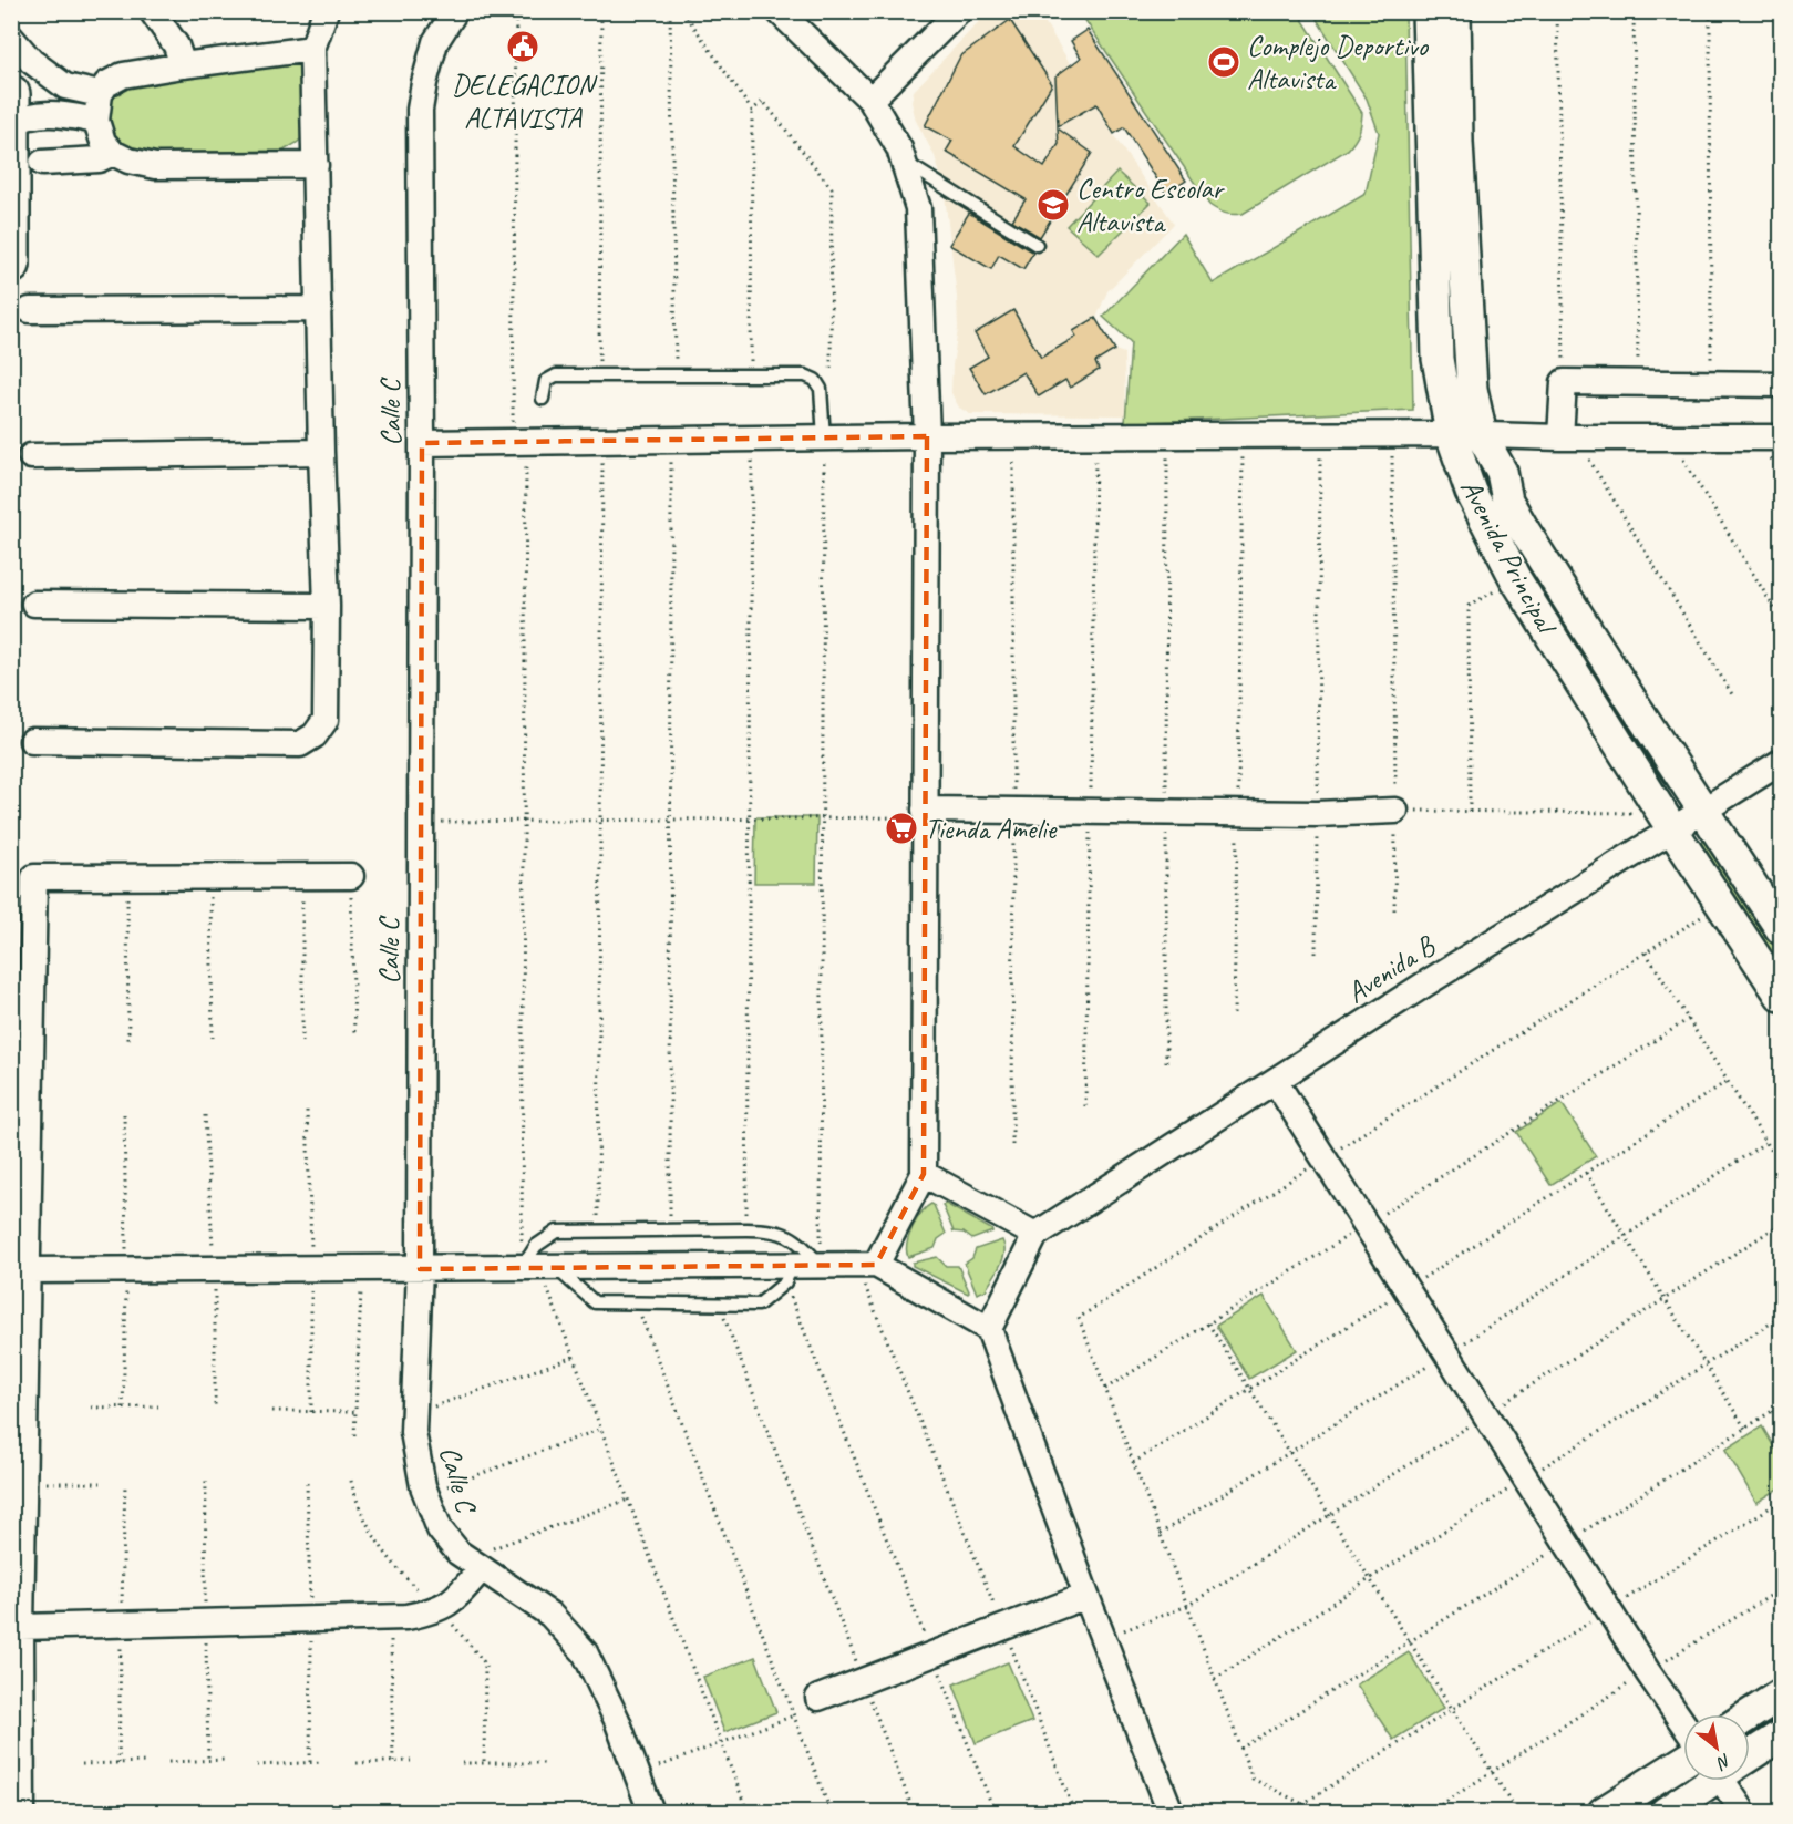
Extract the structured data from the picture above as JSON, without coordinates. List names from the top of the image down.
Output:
{
  "streets": {
    "street": ["Calle C", "Avenida Principal", "Avenida B"]
  },
  "crossings": [
    ["Avenida Principal", "Avenida B"]
  ],
  "places": {
    "public building": ["DELEGACION ALTAVISTA"],
    "sports": ["Complejo Deportivo Altavista"],
    "school or university": ["Centro Escolar Altavista"],
    "supermarket": ["Tienda Amelie"]
  },
  "north": "bottom right"
}
